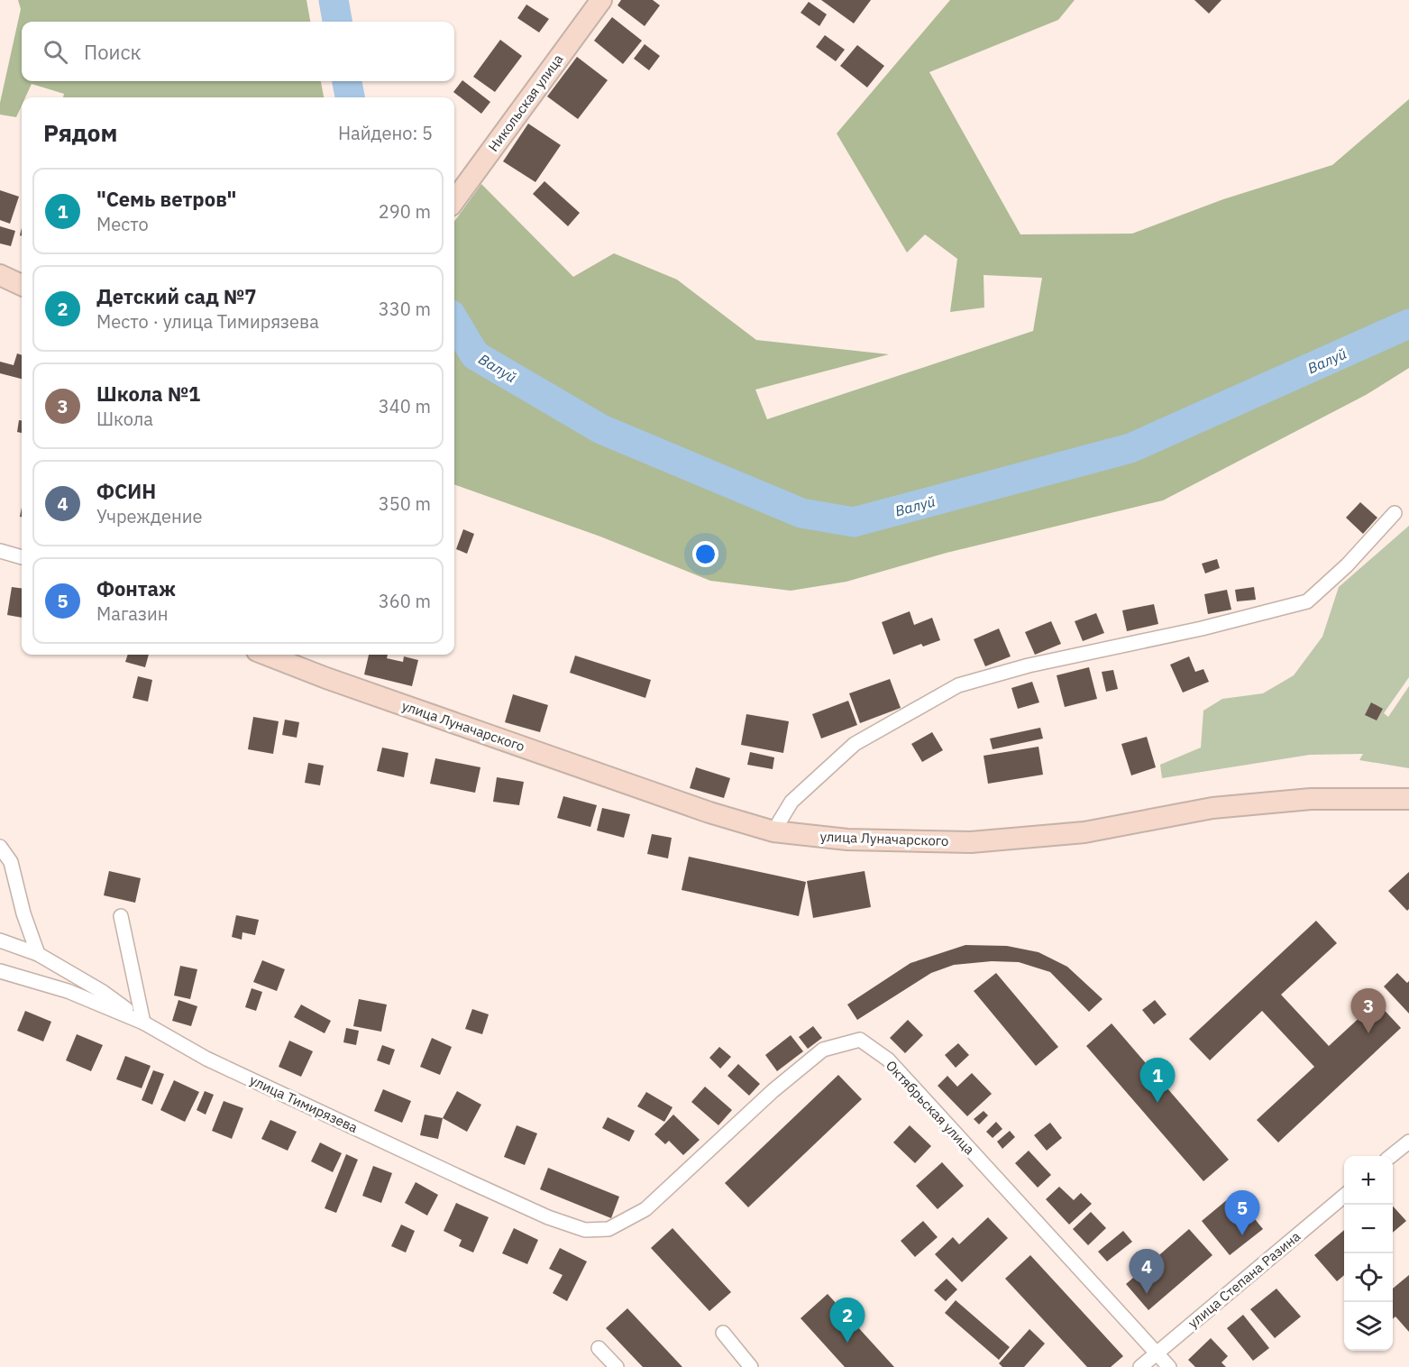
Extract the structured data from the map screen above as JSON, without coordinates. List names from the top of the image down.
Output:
{
  "streets": {
    "main road": ["Никольская улица", "улица Луначарского"],
    "street": ["улица Тимирязева", "Октябрьская улица", "улица Степана Разина"]
  },
  "crossings": [
    ["улица Тимирязева", "Октябрьская улица"],
    ["Октябрьская улица", "улица Степана Разина"]
  ],
  "water": ["Валуй"],
  "page": {
    "search": "Поиск",
    "heading": ["Рядом", "Найдено: 5"],
    "list": [
      {
        "mark": "1",
        "name": "\"Семь ветров\"",
        "note": "Место",
        "value": "290 m"
      },
      {
        "mark": "2",
        "name": "Детский сад №7",
        "note": "Место · улица Тимирязева",
        "value": "330 m"
      },
      {
        "mark": "3",
        "name": "Школа №1",
        "note": "Школа",
        "value": "340 m"
      },
      {
        "mark": "4",
        "name": "ФСИН",
        "note": "Учреждение",
        "value": "350 m"
      },
      {
        "mark": "5",
        "name": "Фонтаж",
        "note": "Магазин",
        "value": "360 m"
      }
    ],
    "pins": [
      "3",
      "1",
      "5",
      "4",
      "2"
    ],
    "map_buttons": ["+", "−"]
  }
}
